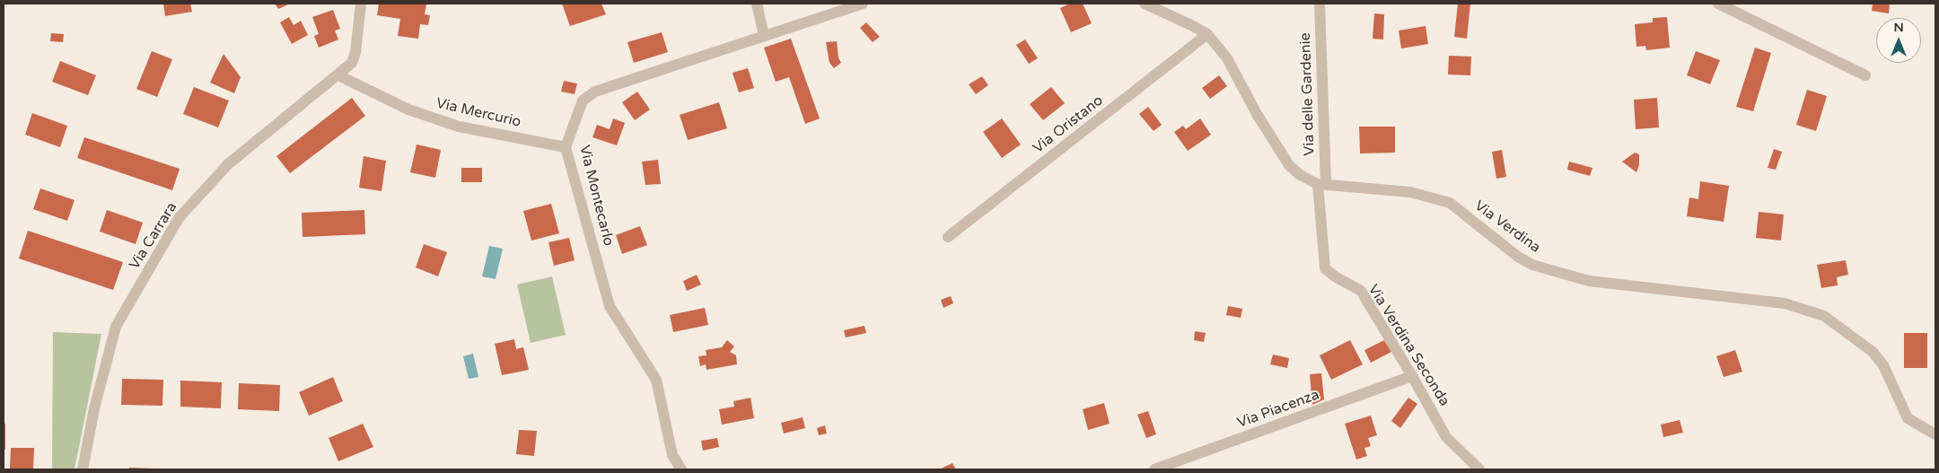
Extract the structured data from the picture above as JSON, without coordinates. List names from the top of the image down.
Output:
{
  "streets": {
    "street": [
      "Via delle Gardenie",
      "Via Mercurio",
      "Via Oristano",
      "Via Montecarlo",
      "Via Verdina",
      "Via Carrara",
      "Via Verdina Seconda",
      "Via Piacenza"
    ]
  },
  "crossings": [
    ["Via delle Gardenie", "Via Verdina"],
    ["Via delle Gardenie", "Via Verdina Seconda"],
    ["Via Mercurio", "Via Montecarlo"],
    ["Via Mercurio", "Via Carrara"],
    ["Via Oristano", "Via Verdina"],
    ["Via Verdina", "Via Verdina Seconda"],
    ["Via Verdina Seconda", "Via Piacenza"]
  ],
  "north": "top"
}
